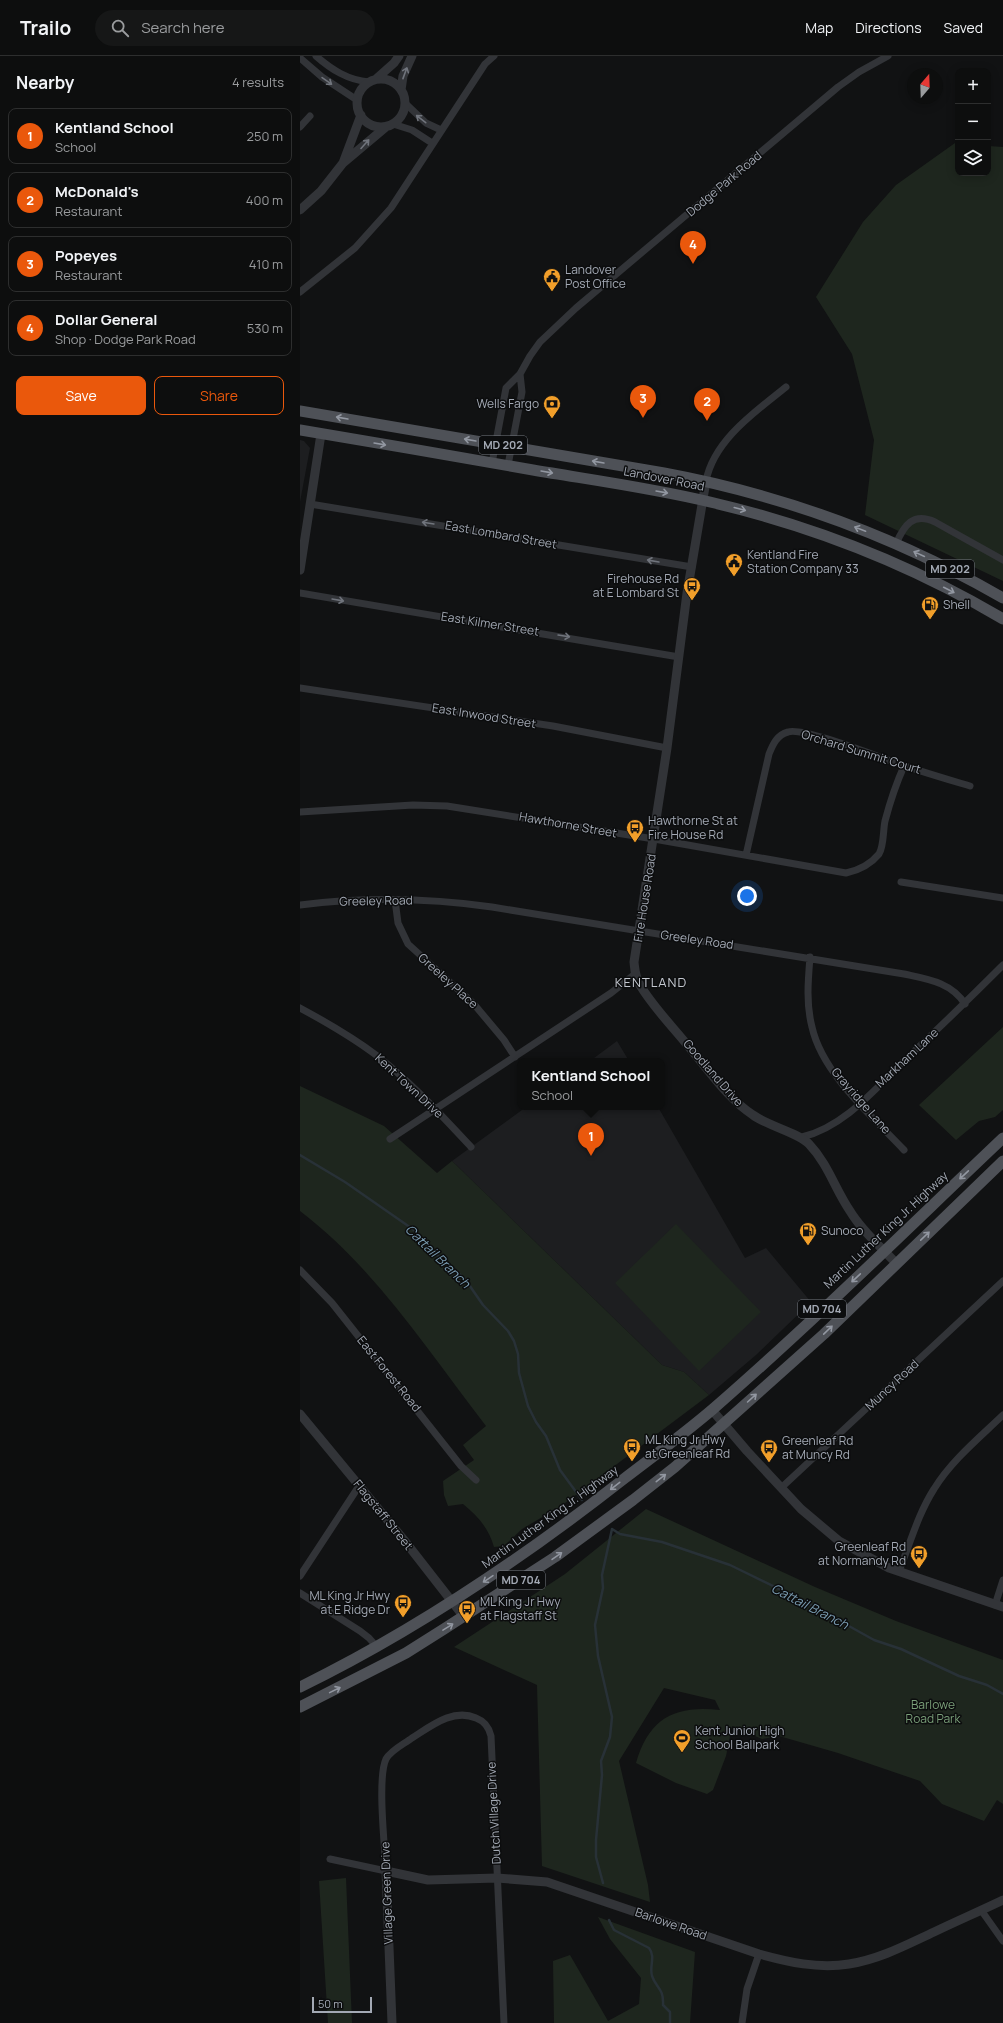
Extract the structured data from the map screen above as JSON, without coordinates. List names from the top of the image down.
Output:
{
  "streets": {
    "main road": [
      "MD 202",
      "Landover Road",
      "Martin Luther King Jr. Highway",
      "MD 704"
    ],
    "street": [
      "Dodge Park Road",
      "East Lombard Street",
      "East Kilmer Street",
      "East Inwood Street",
      "Orchard Summit Court",
      "Hawthorne Street",
      "Fire House Road",
      "Greeley Road",
      "Greeley Place",
      "Markham Lane",
      "Goodland Drive",
      "Kent Town Drive",
      "Grayridge Lane",
      "East Forest Road",
      "Muncy Road",
      "Flagstaff Street",
      "Dutch Village Drive",
      "Village Green Drive",
      "Barlowe Road"
    ]
  },
  "crossings": [
    ["Dodge Park Road", "Landover Road"],
    ["Landover Road", "Fire House Road"],
    ["East Lombard Street", "Fire House Road"],
    ["East Kilmer Street", "Fire House Road"],
    ["East Inwood Street", "Fire House Road"],
    ["Orchard Summit Court", "Hawthorne Street"],
    ["Hawthorne Street", "Fire House Road"],
    ["Fire House Road", "Greeley Road"],
    ["Fire House Road", "Goodland Drive"],
    ["Greeley Road", "Greeley Place"],
    ["Greeley Road", "Markham Lane"],
    ["Greeley Road", "Grayridge Lane"],
    ["Markham Lane", "Goodland Drive"],
    ["Markham Lane", "Grayridge Lane"],
    ["Martin Luther King Jr. Highway", "Flagstaff Street"],
    ["MD 704", "Flagstaff Street"],
    ["Dutch Village Drive", "Village Green Drive"],
    ["Dutch Village Drive", "Barlowe Road"],
    ["Village Green Drive", "Barlowe Road"]
  ],
  "one_way": ["East Lombard Street", "East Kilmer Street"],
  "districts": ["KENTLAND"],
  "water": ["Cattail Branch"],
  "parks": ["Barlowe Road Park"],
  "places": {
    "public building": ["Landover Post Office", "Kentland Fire Station Company 33"],
    "bank": ["Wells Fargo"],
    "bus stop": [
      "Firehouse Rd at E Lombard St",
      "Hawthorne St at Fire House Rd",
      "ML King Jr Hwy at Greenleaf Rd",
      "Greenleaf Rd at Muncy Rd",
      "Greenleaf Rd at Normandy Rd",
      "ML King Jr Hwy at E Ridge Dr",
      "ML King Jr Hwy at Flagstaff St"
    ],
    "fuel station": ["Shell", "Sunoco"],
    "sports": ["Kent Junior High School Ballpark"]
  },
  "scale_bar": "50 m",
  "north": "top",
  "page": {
    "header": "Trailo",
    "search": "Search here",
    "nav": ["Map", "Directions", "Saved"],
    "heading": ["Nearby", "4 results"],
    "map_buttons": ["+", "−"],
    "list": [
      {
        "mark": "1",
        "name": "Kentland School",
        "note": "School",
        "value": "250 m"
      },
      {
        "mark": "2",
        "name": "McDonald's",
        "note": "Restaurant",
        "value": "400 m"
      },
      {
        "mark": "3",
        "name": "Popeyes",
        "note": "Restaurant",
        "value": "410 m"
      },
      {
        "mark": "4",
        "name": "Dollar General",
        "note": "Shop · Dodge Park Road",
        "value": "530 m"
      }
    ],
    "pins": [
      "4",
      "3",
      "2",
      "1"
    ],
    "buttons": ["Save", "Share"],
    "popup": ["Kentland School", "School"],
    "scale": "50 m"
  }
}
